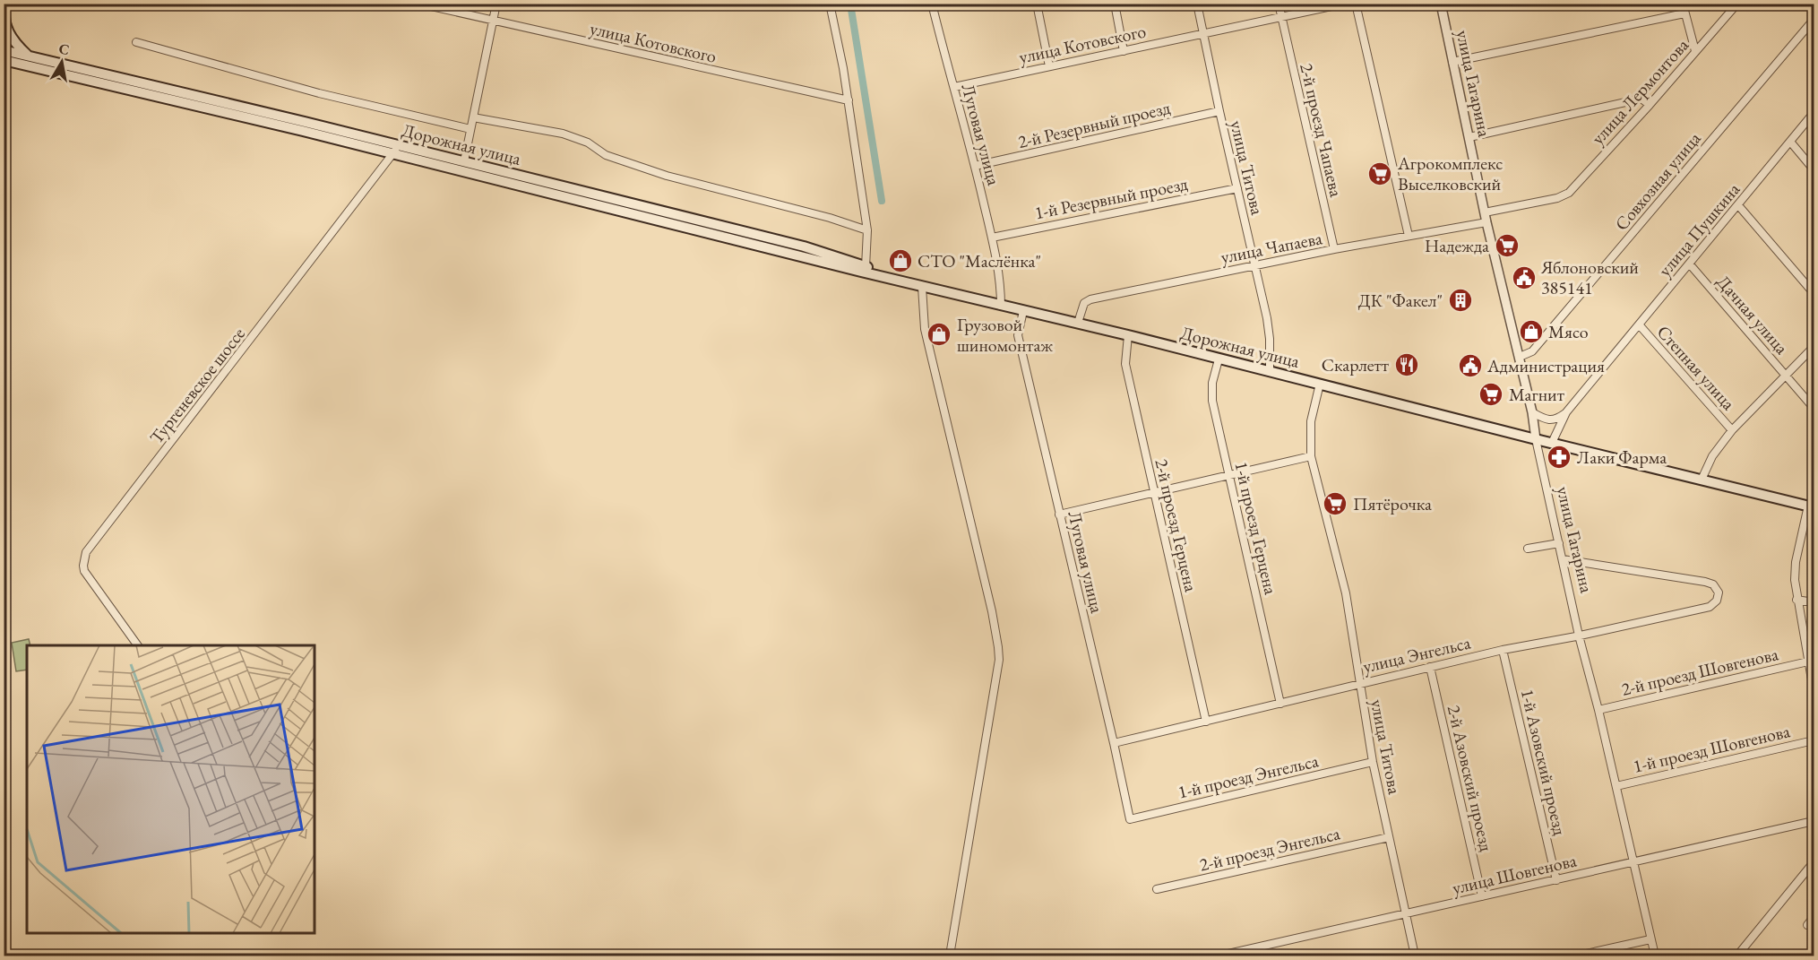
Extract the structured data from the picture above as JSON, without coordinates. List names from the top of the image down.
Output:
{
  "streets": {
    "main road": ["Дорожная улица"],
    "street": [
      "улица Котовского",
      "улица Гагарина",
      "улица Лермонтова",
      "2-й Резервный проезд",
      "2-й проезд Чапаева",
      "Луговая улица",
      "улица Титова",
      "Совхозная улица",
      "1-й Резервный проезд",
      "улица Пушкина",
      "улица Чапаева",
      "Дачная улица",
      "Степная улица",
      "Тургеневское шоссе",
      "2-й проезд Герцена",
      "1-й проезд Герцена",
      "улица Энгельса",
      "2-й проезд Шовгенова",
      "1-й проезд Шовгенова",
      "1-й Азовский проезд",
      "1-й проезд Энгельса",
      "2-й Азовский проезд",
      "2-й проезд Энгельса",
      "улица Шовгенова"
    ]
  },
  "crossings": [
    ["улица Котовского", "2-й проезд Чапаева"],
    ["улица Котовского", "Луговая улица"],
    ["улица Котовского", "улица Титова"],
    ["улица Гагарина", "улица Лермонтова"],
    ["улица Гагарина", "Дорожная улица"],
    ["улица Гагарина", "Совхозная улица"],
    ["улица Гагарина", "улица Чапаева"],
    ["улица Гагарина", "улица Энгельса"],
    ["улица Гагарина", "2-й проезд Шовгенова"],
    ["улица Гагарина", "1-й проезд Шовгенова"],
    ["улица Гагарина", "улица Шовгенова"],
    ["2-й Резервный проезд", "Луговая улица"],
    ["2-й Резервный проезд", "улица Титова"],
    ["2-й проезд Чапаева", "улица Чапаева"],
    ["Луговая улица", "Дорожная улица"],
    ["Луговая улица", "1-й Резервный проезд"],
    ["Луговая улица", "улица Энгельса"],
    ["Луговая улица", "1-й проезд Энгельса"],
    ["Дорожная улица", "улица Титова"],
    ["Дорожная улица", "улица Пушкина"],
    ["Дорожная улица", "улица Чапаева"],
    ["Дорожная улица", "Тургеневское шоссе"],
    ["Дорожная улица", "2-й проезд Герцена"],
    ["Дорожная улица", "1-й проезд Герцена"],
    ["улица Титова", "1-й Резервный проезд"],
    ["улица Титова", "улица Чапаева"],
    ["улица Титова", "улица Энгельса"],
    ["улица Титова", "1-й проезд Энгельса"],
    ["улица Титова", "2-й проезд Энгельса"],
    ["улица Титова", "улица Шовгенова"],
    ["улица Пушкина", "Дачная улица"],
    ["улица Пушкина", "Степная улица"],
    ["2-й проезд Герцена", "улица Энгельса"],
    ["1-й проезд Герцена", "улица Энгельса"],
    ["улица Энгельса", "1-й Азовский проезд"],
    ["улица Энгельса", "2-й Азовский проезд"],
    ["1-й Азовский проезд", "улица Шовгенова"],
    ["2-й Азовский проезд", "улица Шовгенова"]
  ],
  "places": {
    "supermarket": [
      "Агрокомплекс Выселковский",
      "Надежда",
      "Магнит",
      "Пятёрочка"
    ],
    "shop": ["СТО \"Маслёнка\"", "Мясо", "Грузовой шиномонтаж"],
    "public building": ["Яблоновский 385141", "Администрация"],
    "building": ["ДК \"Факел\""],
    "restaurant": ["Скарлетт"],
    "pharmacy": ["Лаки Фарма"]
  },
  "north": "top"
}
